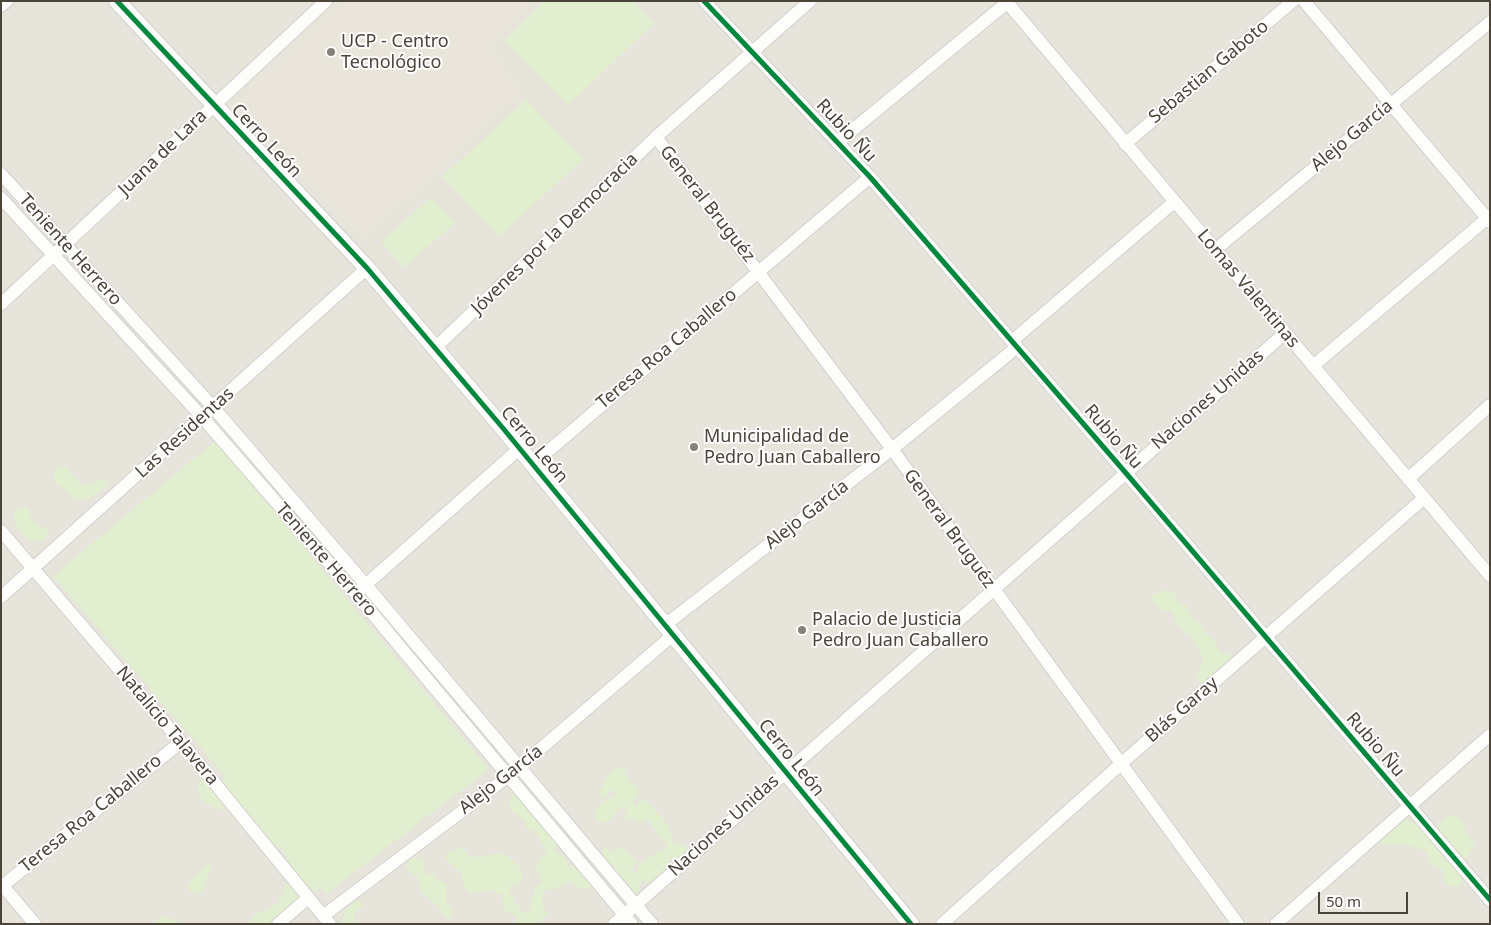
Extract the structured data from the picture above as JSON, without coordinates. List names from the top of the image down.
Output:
{
  "streets": {
    "street": [
      "Sebastian Gaboto",
      "Rubio Ñu",
      "Alejo García",
      "Cerro León",
      "Juana de Lara",
      "General Bruguéz",
      "Jóvenes por la Democracia",
      "Teniente Herrero",
      "Lomas Valentinas",
      "Teresa Roa Caballero",
      "Naciones Unidas",
      "Las Residentas",
      "Blás Garay",
      "Natalicio Talavera"
    ]
  },
  "crossings": [
    ["Sebastian Gaboto", "Lomas Valentinas"],
    ["Rubio Ñu", "Alejo García"],
    ["Rubio Ñu", "Jóvenes por la Democracia"],
    ["Rubio Ñu", "Teresa Roa Caballero"],
    ["Rubio Ñu", "Naciones Unidas"],
    ["Rubio Ñu", "Blás Garay"],
    ["Alejo García", "Cerro León"],
    ["Alejo García", "General Bruguéz"],
    ["Alejo García", "Teniente Herrero"],
    ["Alejo García", "Lomas Valentinas"],
    ["Alejo García", "Natalicio Talavera"],
    ["Cerro León", "Juana de Lara"],
    ["Cerro León", "Jóvenes por la Democracia"],
    ["Cerro León", "Teresa Roa Caballero"],
    ["Cerro León", "Naciones Unidas"],
    ["Cerro León", "Las Residentas"],
    ["Juana de Lara", "Teniente Herrero"],
    ["General Bruguéz", "Jóvenes por la Democracia"],
    ["General Bruguéz", "Teresa Roa Caballero"],
    ["General Bruguéz", "Naciones Unidas"],
    ["General Bruguéz", "Blás Garay"],
    ["Teniente Herrero", "Naciones Unidas"],
    ["Teniente Herrero", "Las Residentas"],
    ["Lomas Valentinas", "Naciones Unidas"],
    ["Lomas Valentinas", "Blás Garay"],
    ["Teresa Roa Caballero", "Natalicio Talavera"],
    ["Las Residentas", "Natalicio Talavera"]
  ],
  "places": ["UCP - Centro Tecnológico", "Municipalidad de Pedro Juan Caballero", "Palacio de Justicia Pedro Juan Caballero"],
  "scale_bar": "50 m"
}
